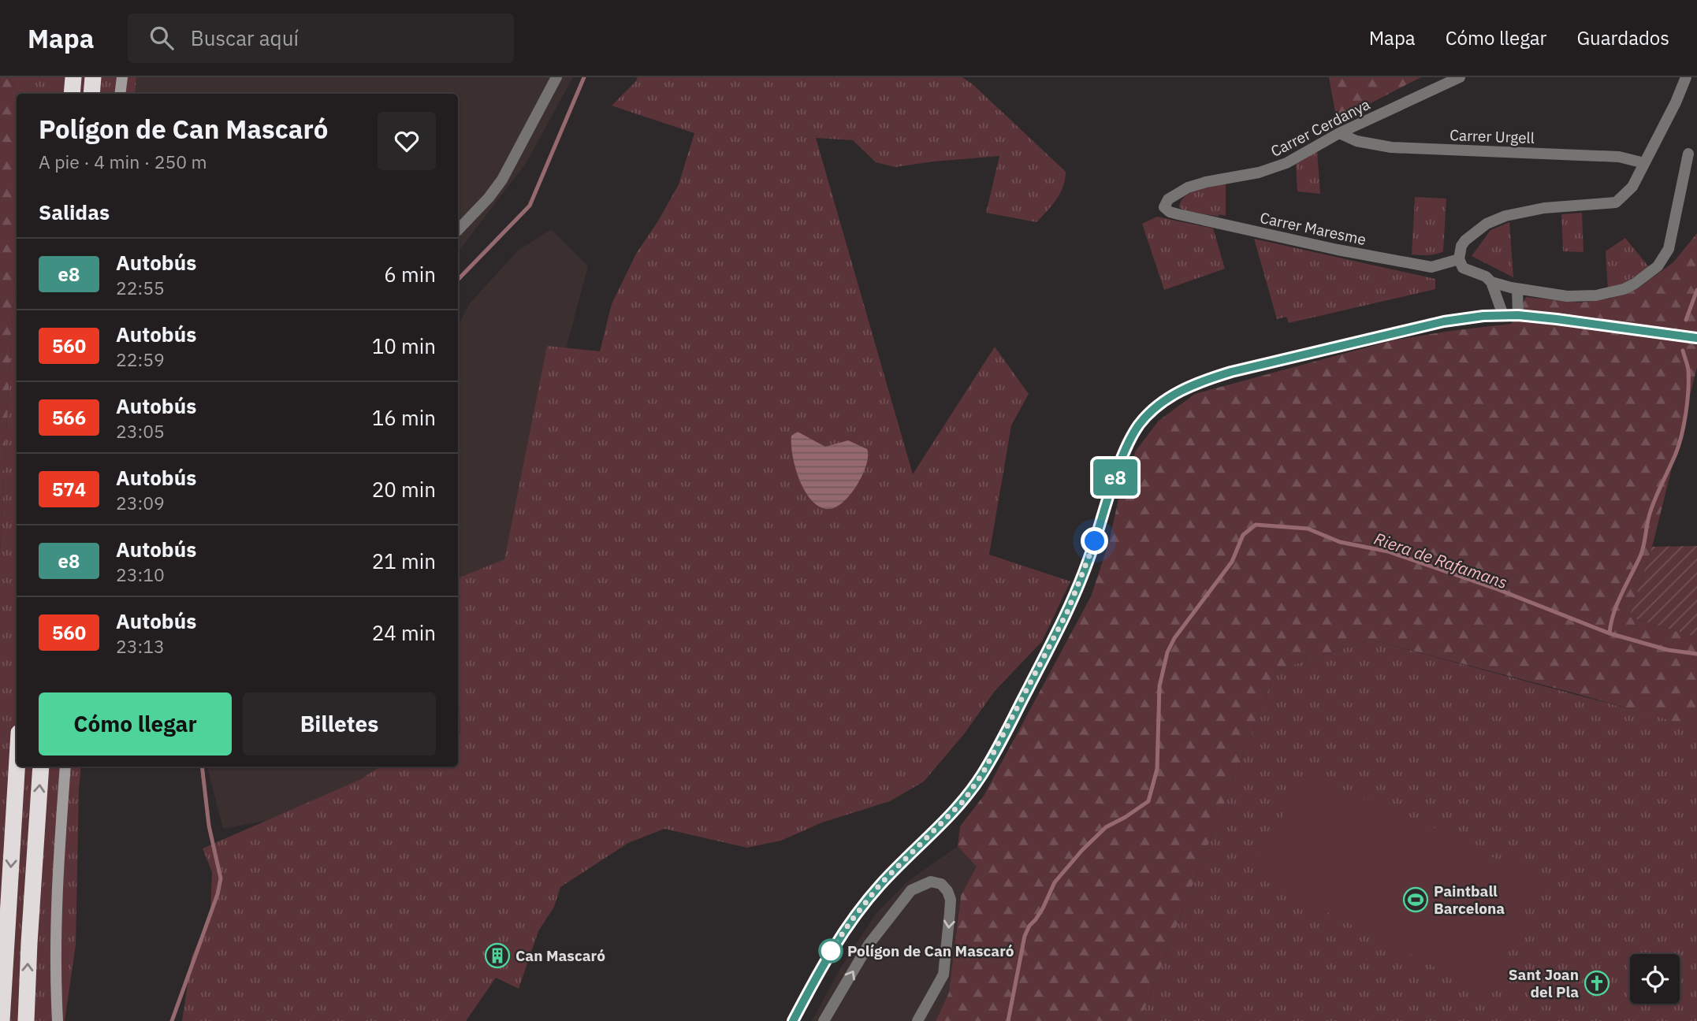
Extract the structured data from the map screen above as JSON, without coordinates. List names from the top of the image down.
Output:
{
  "streets": {
    "street": ["Carrer Cerdanya", "Carrer Urgell", "Carrer Maresme"]
  },
  "crossings": [
    ["Carrer Cerdanya", "Carrer Urgell"],
    ["Carrer Cerdanya", "Carrer Maresme"]
  ],
  "water": ["Riera de Rafamans"],
  "places": {
    "sports": ["Paintball Barcelona"],
    "other": ["Polígon de Can Mascaró"],
    "building": ["Can Mascaró"],
    "church": ["Sant Joan del Pla"]
  },
  "lines": ["bus line e8"],
  "page": {
    "header": "Mapa",
    "search": "Buscar aquí",
    "nav": ["Mapa", "Cómo llegar", "Guardados"],
    "on_map": "e8",
    "heading": [
      ["Polígon de Can Mascaró", "A pie · 4 min · 250 m"],
      "Salidas"
    ],
    "list": [
      {
        "mark": "e8",
        "name": "Autobús",
        "note": "22:55",
        "value": "6 min"
      },
      {
        "mark": "560",
        "name": "Autobús",
        "note": "22:59",
        "value": "10 min"
      },
      {
        "mark": "566",
        "name": "Autobús",
        "note": "23:05",
        "value": "16 min"
      },
      {
        "mark": "574",
        "name": "Autobús",
        "note": "23:09",
        "value": "20 min"
      },
      {
        "mark": "e8",
        "name": "Autobús",
        "note": "23:10",
        "value": "21 min"
      },
      {
        "mark": "560",
        "name": "Autobús",
        "note": "23:13",
        "value": "24 min"
      }
    ],
    "buttons": ["Cómo llegar", "Billetes"]
  }
}
